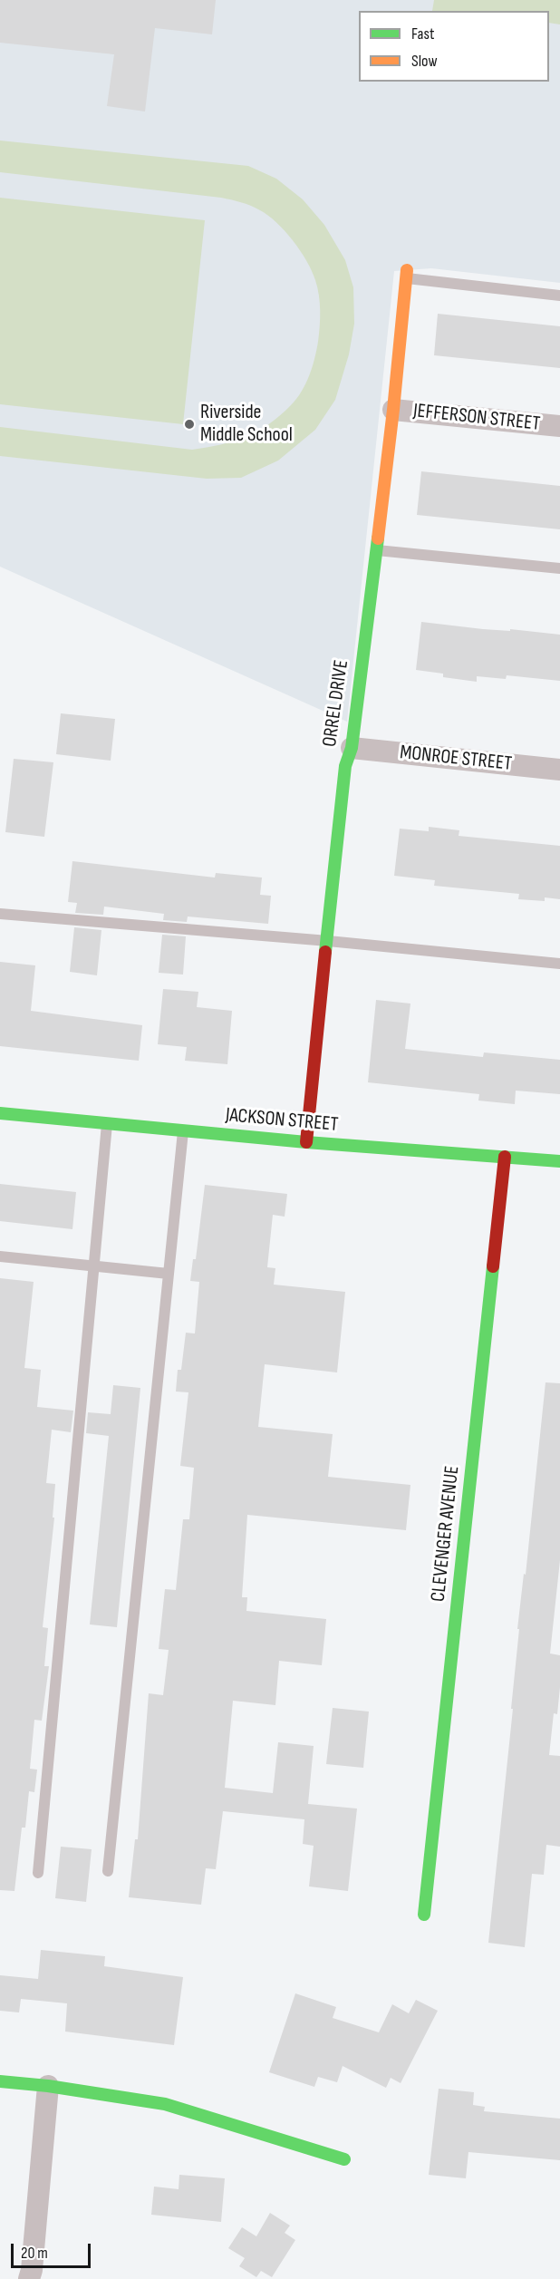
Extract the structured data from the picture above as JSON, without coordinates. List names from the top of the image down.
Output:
{
  "streets": {
    "street": [
      "JEFFERSON STREET",
      "ORREL DRIVE",
      "MONROE STREET",
      "JACKSON STREET",
      "CLEVENGER AVENUE"
    ]
  },
  "crossings": [
    ["JEFFERSON STREET", "ORREL DRIVE"],
    ["ORREL DRIVE", "MONROE STREET"],
    ["ORREL DRIVE", "JACKSON STREET"],
    ["JACKSON STREET", "CLEVENGER AVENUE"]
  ],
  "places": ["Riverside Middle School"],
  "legend": ["Fast", "Slow"],
  "scale_bar": "20 m"
}
